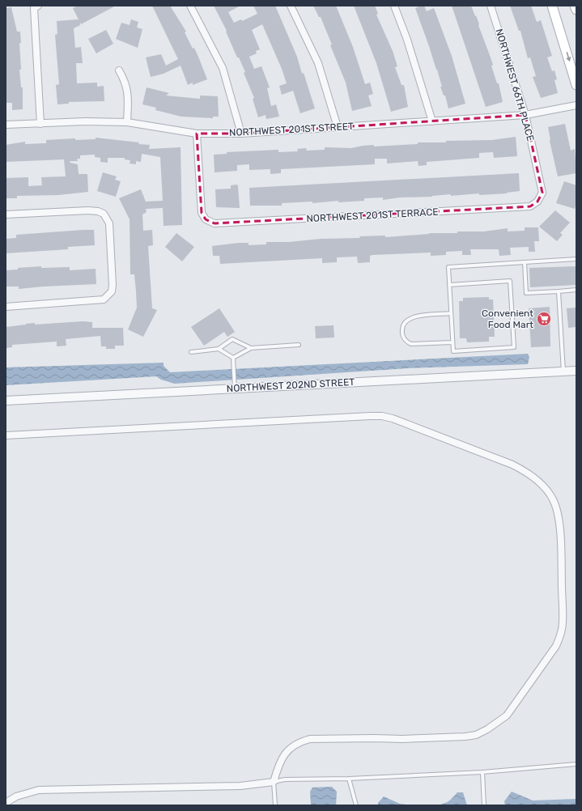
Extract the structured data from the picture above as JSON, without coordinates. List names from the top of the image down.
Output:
{
  "streets": {
    "street": [
      "NORTHWEST 66TH PLACE",
      "NORTHWEST 201ST STREET",
      "NORTHWEST 201ST TERRACE",
      "NORTHWEST 202ND STREET"
    ]
  },
  "crossings": [
    ["NORTHWEST 66TH PLACE", "NORTHWEST 201ST STREET"],
    ["NORTHWEST 66TH PLACE", "NORTHWEST 201ST TERRACE"],
    ["NORTHWEST 201ST STREET", "NORTHWEST 201ST TERRACE"]
  ],
  "places": {
    "supermarket": ["Convenient Food Mart"]
  }
}
